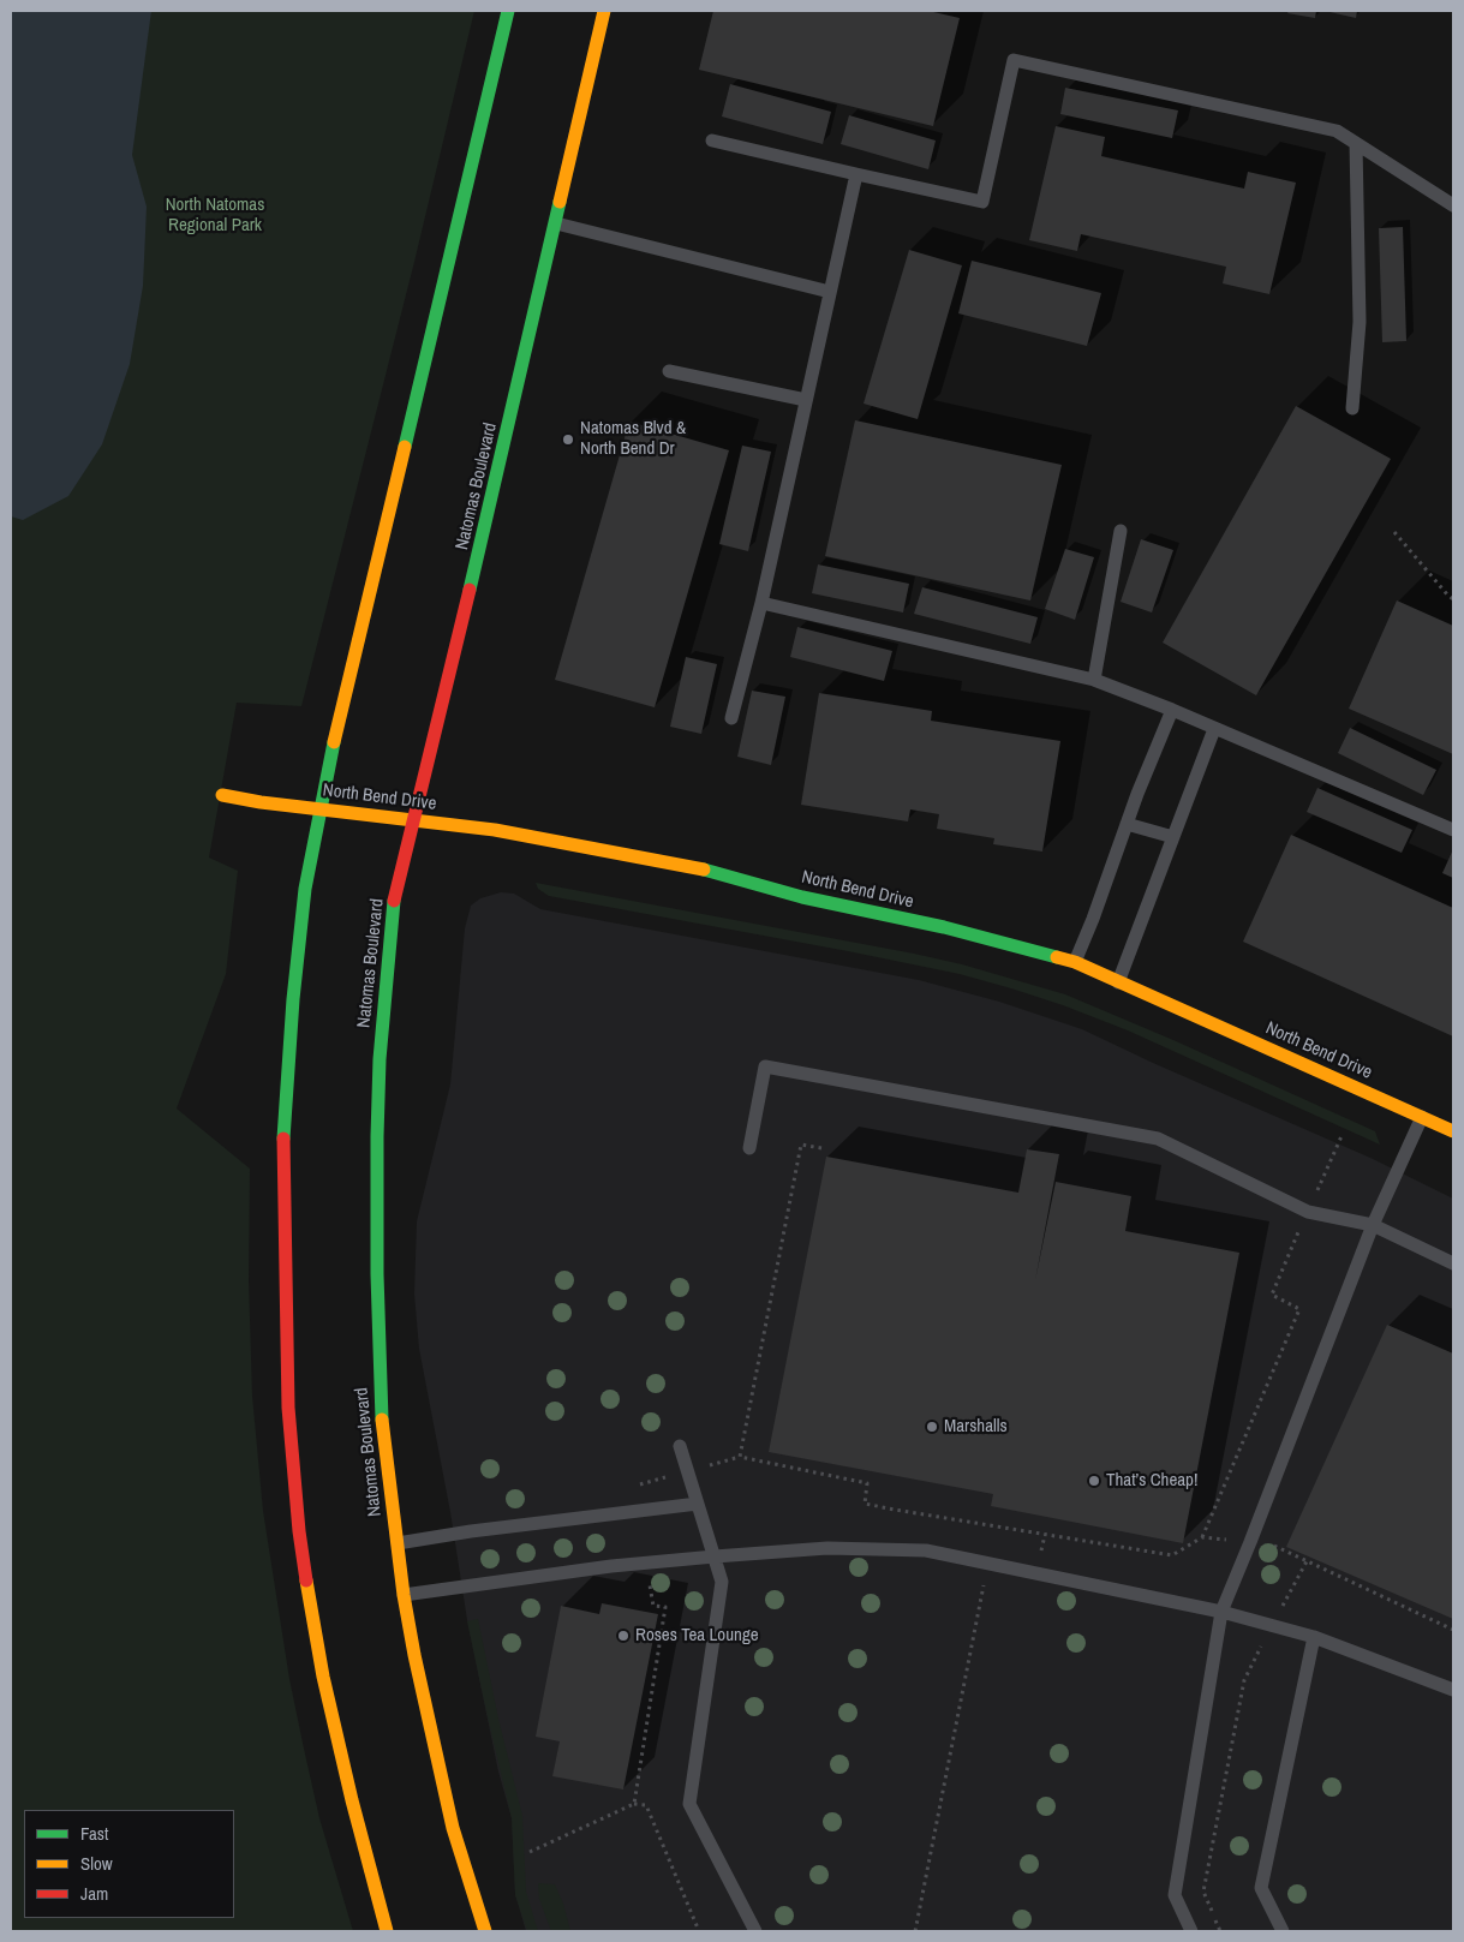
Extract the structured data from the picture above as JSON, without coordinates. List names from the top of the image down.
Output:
{
  "streets": {
    "main road": ["Natomas Boulevard", "North Bend Drive"]
  },
  "crossings": [
    ["Natomas Boulevard", "North Bend Drive"]
  ],
  "parks": ["North Natomas Regional Park"],
  "places": [
    "Natomas Blvd & North Bend Dr",
    "Marshalls",
    "That’s Cheap!",
    "Roses Tea Lounge"
  ],
  "legend": ["Fast", "Slow", "Jam"]
}
